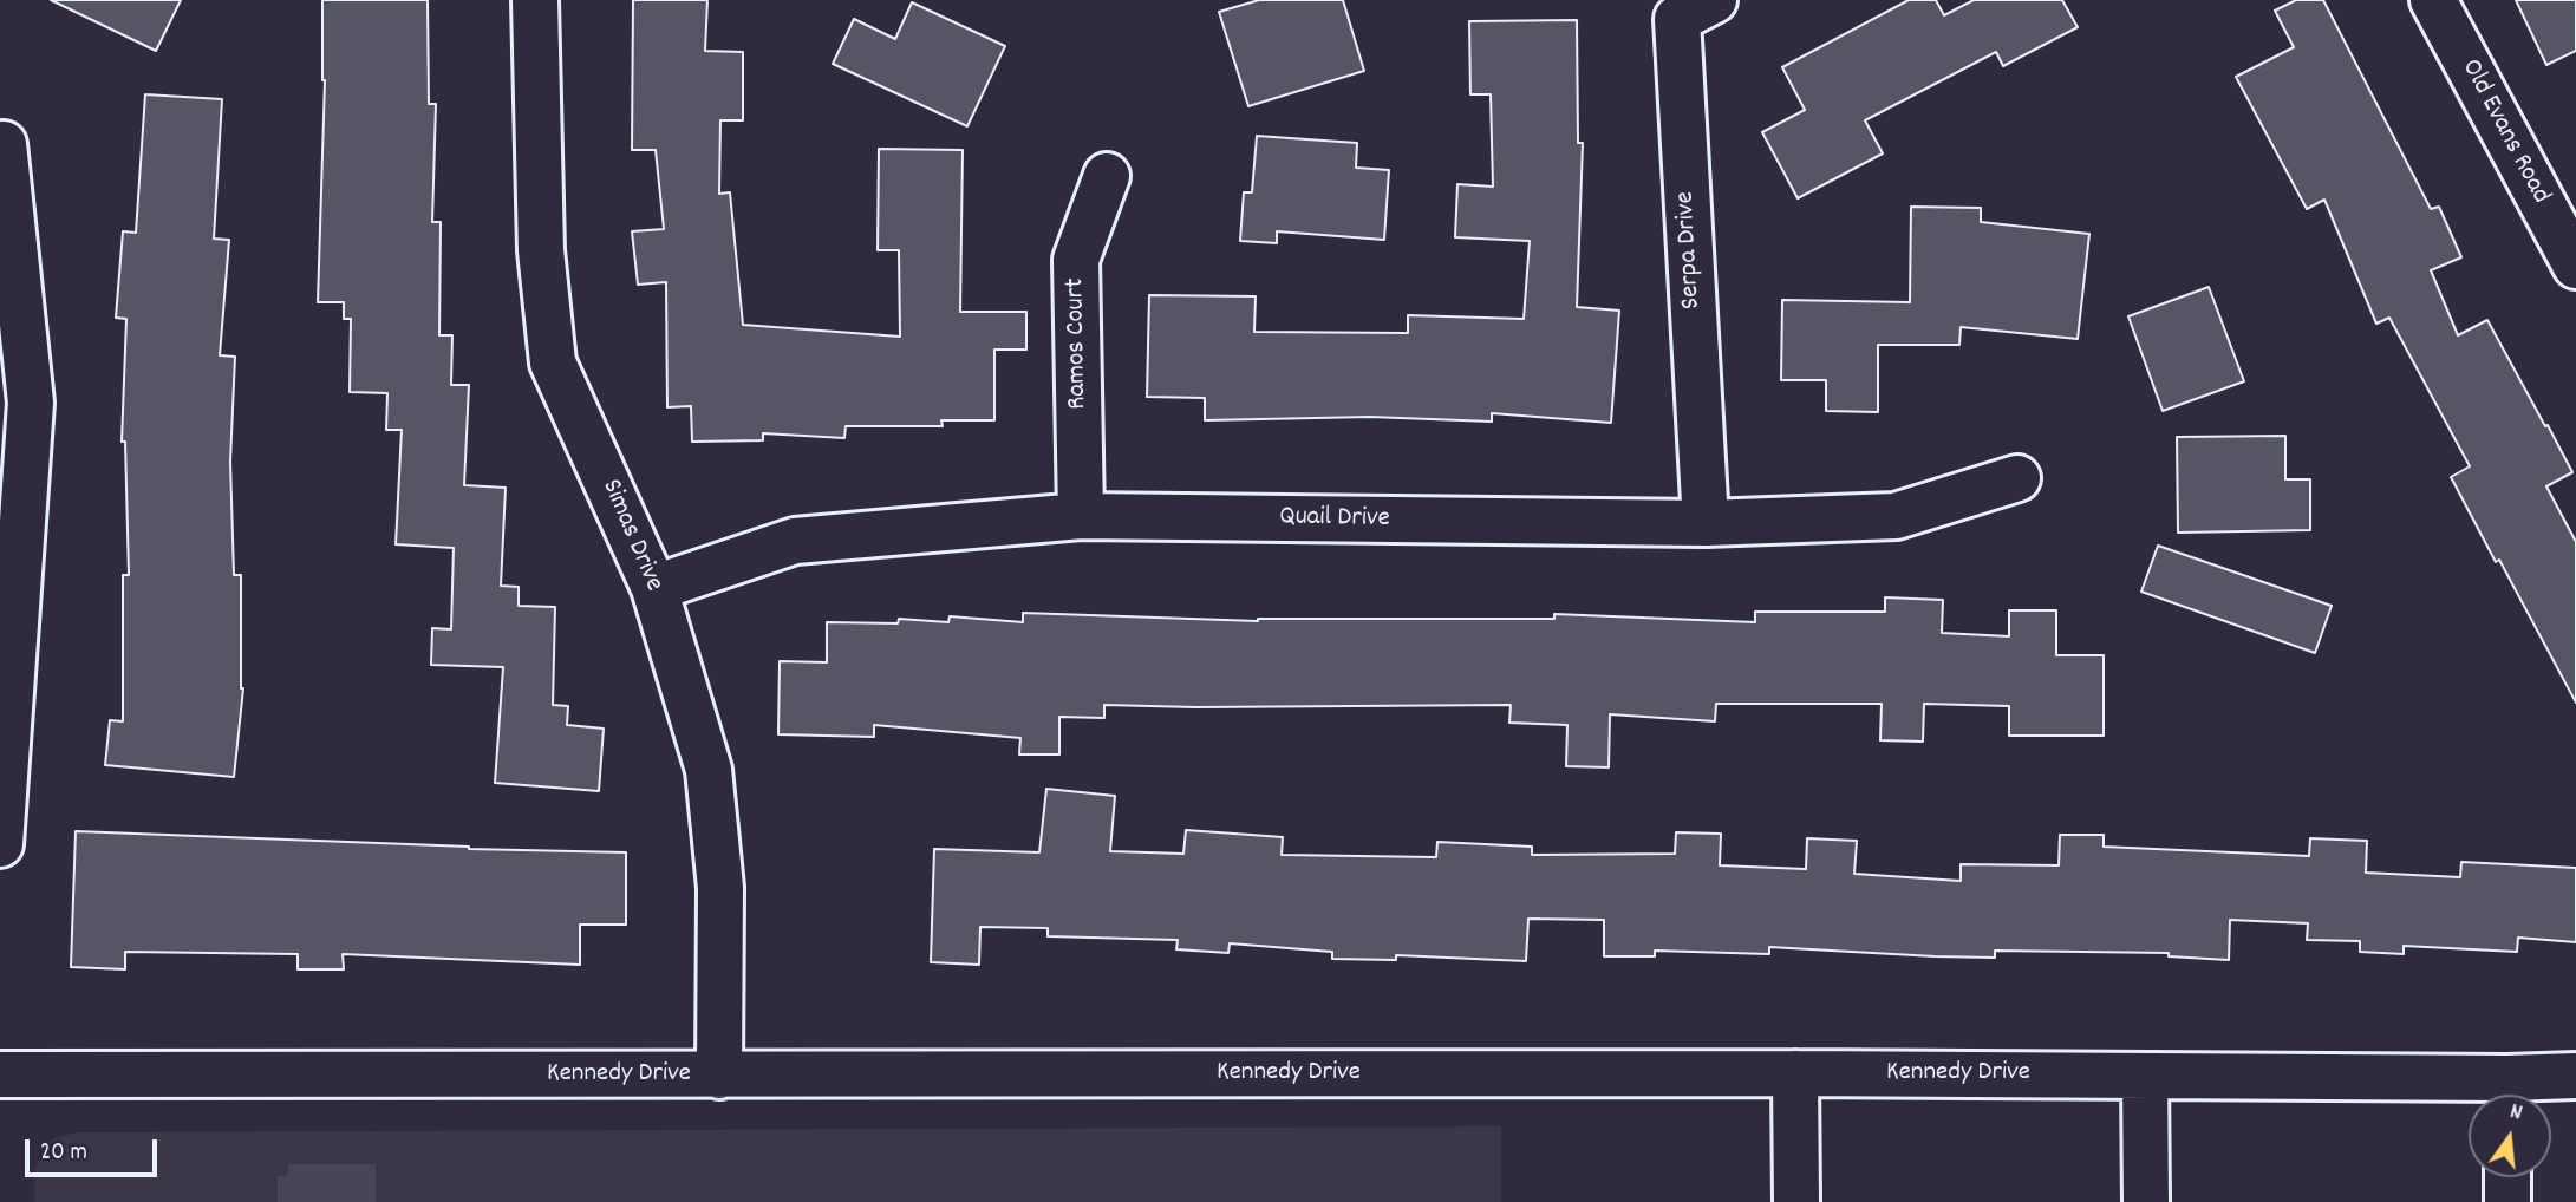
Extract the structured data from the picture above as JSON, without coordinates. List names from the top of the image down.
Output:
{
  "streets": {
    "street": [
      "Old Evans Road",
      "Serpa Drive",
      "Ramos Court",
      "Quail Drive",
      "Simas Drive",
      "Kennedy Drive"
    ]
  },
  "crossings": [
    ["Serpa Drive", "Quail Drive"],
    ["Ramos Court", "Quail Drive"],
    ["Quail Drive", "Simas Drive"],
    ["Simas Drive", "Kennedy Drive"]
  ],
  "scale_bar": "20 m",
  "north": "top"
}
